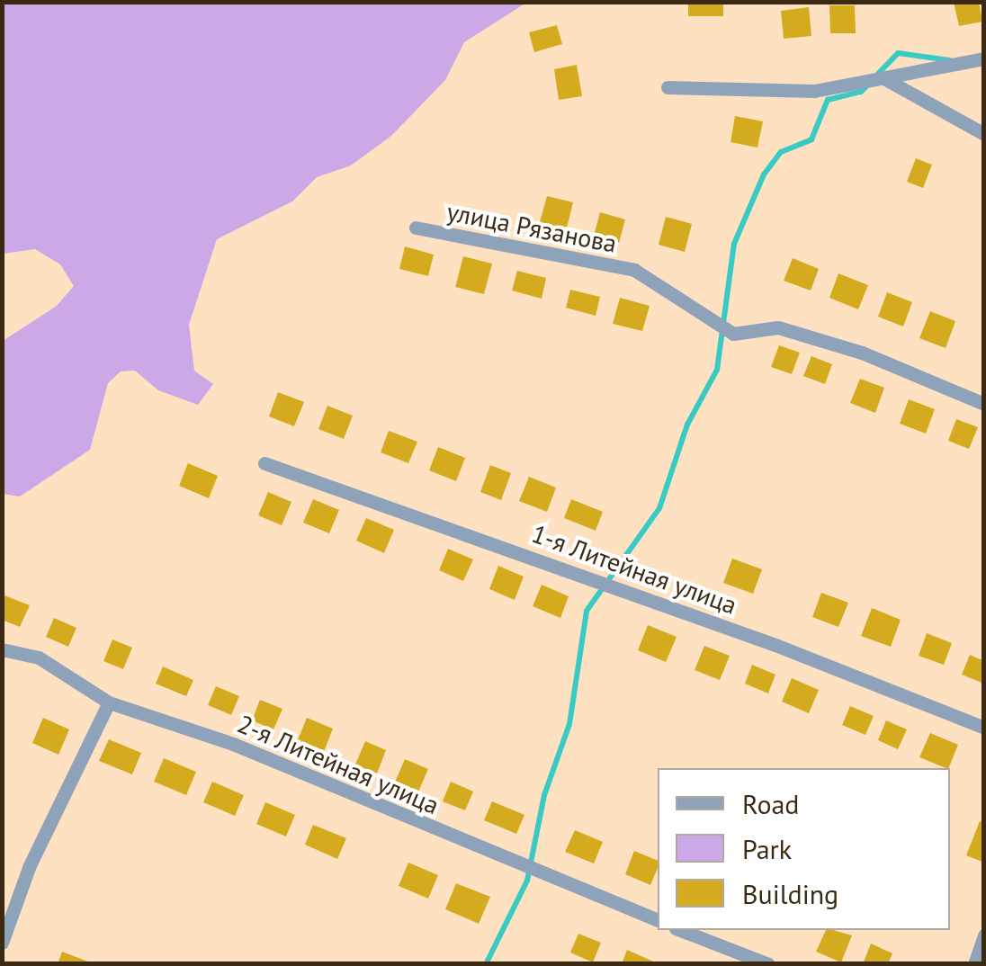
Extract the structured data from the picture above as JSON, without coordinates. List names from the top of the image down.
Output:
{
  "streets": {
    "street": ["улица Рязанова", "1-я Литейная улица", "2-я Литейная улица"]
  },
  "legend": ["Road", "Park", "Building"]
}
